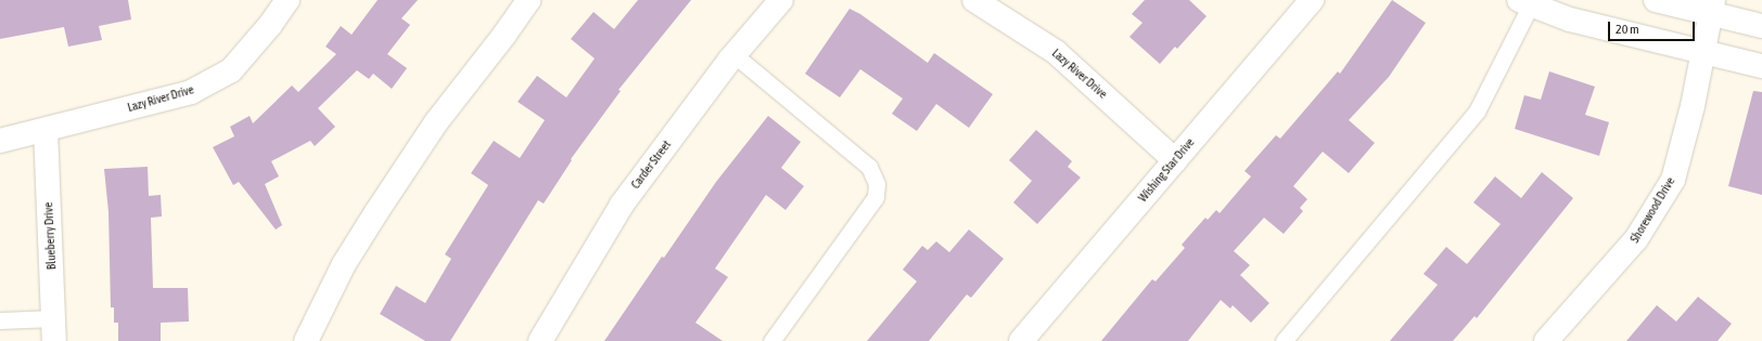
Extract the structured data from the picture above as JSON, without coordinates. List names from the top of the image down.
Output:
{
  "streets": {
    "street": [
      "Lazy River Drive",
      "Carder Street",
      "Wishing Star Drive",
      "Shorewood Drive",
      "Blueberry Drive"
    ]
  },
  "crossings": [
    ["Lazy River Drive", "Wishing Star Drive"],
    ["Lazy River Drive", "Blueberry Drive"]
  ],
  "scale_bar": "20 m"
}
